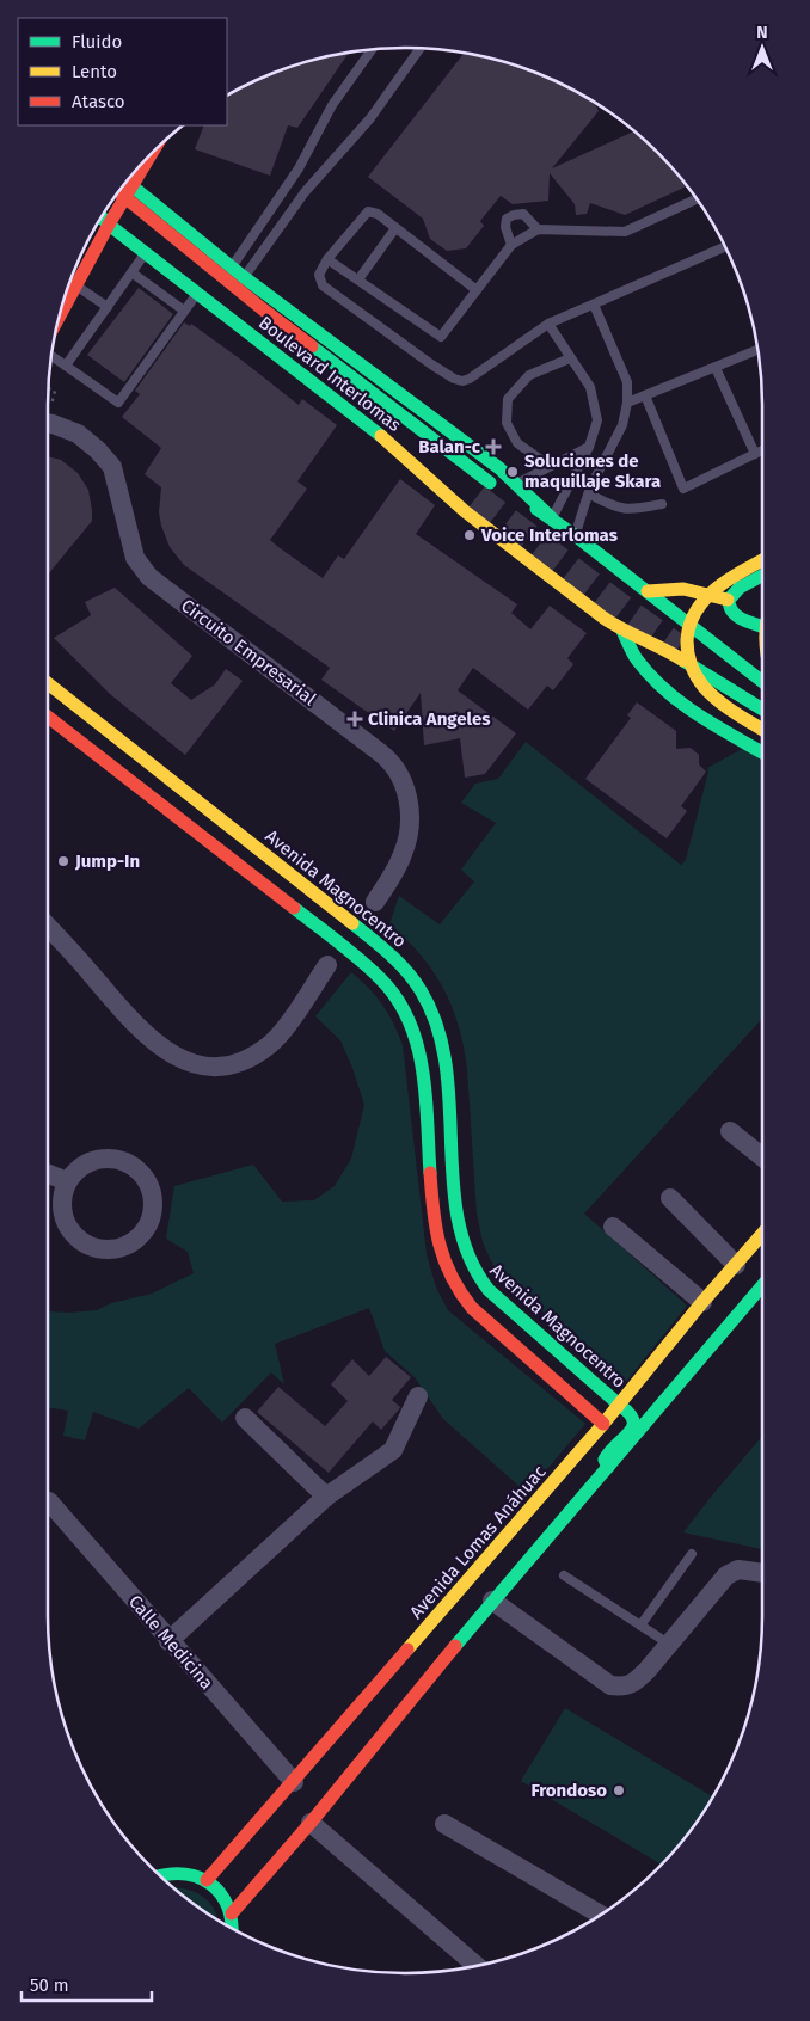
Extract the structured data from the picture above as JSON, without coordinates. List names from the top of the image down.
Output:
{
  "streets": {
    "main road": ["Boulevard Interlomas", "Avenida Magnocentro", "Avenida Lomas Anáhuac"],
    "street": ["Circuito Empresarial", "Calle Medicina"]
  },
  "crossings": [
    ["Avenida Magnocentro", "Avenida Lomas Anáhuac"],
    ["Avenida Lomas Anáhuac", "Calle Medicina"]
  ],
  "places": {
    "health": ["Balan-c", "Clinica Angeles"],
    "other": [
      "Soluciones de maquillaje Skara",
      "Voice Interlomas",
      "Jump-In",
      "Frondoso"
    ]
  },
  "legend": ["Fluido", "Lento", "Atasco"],
  "scale_bar": "50 m",
  "north": "top"
}
